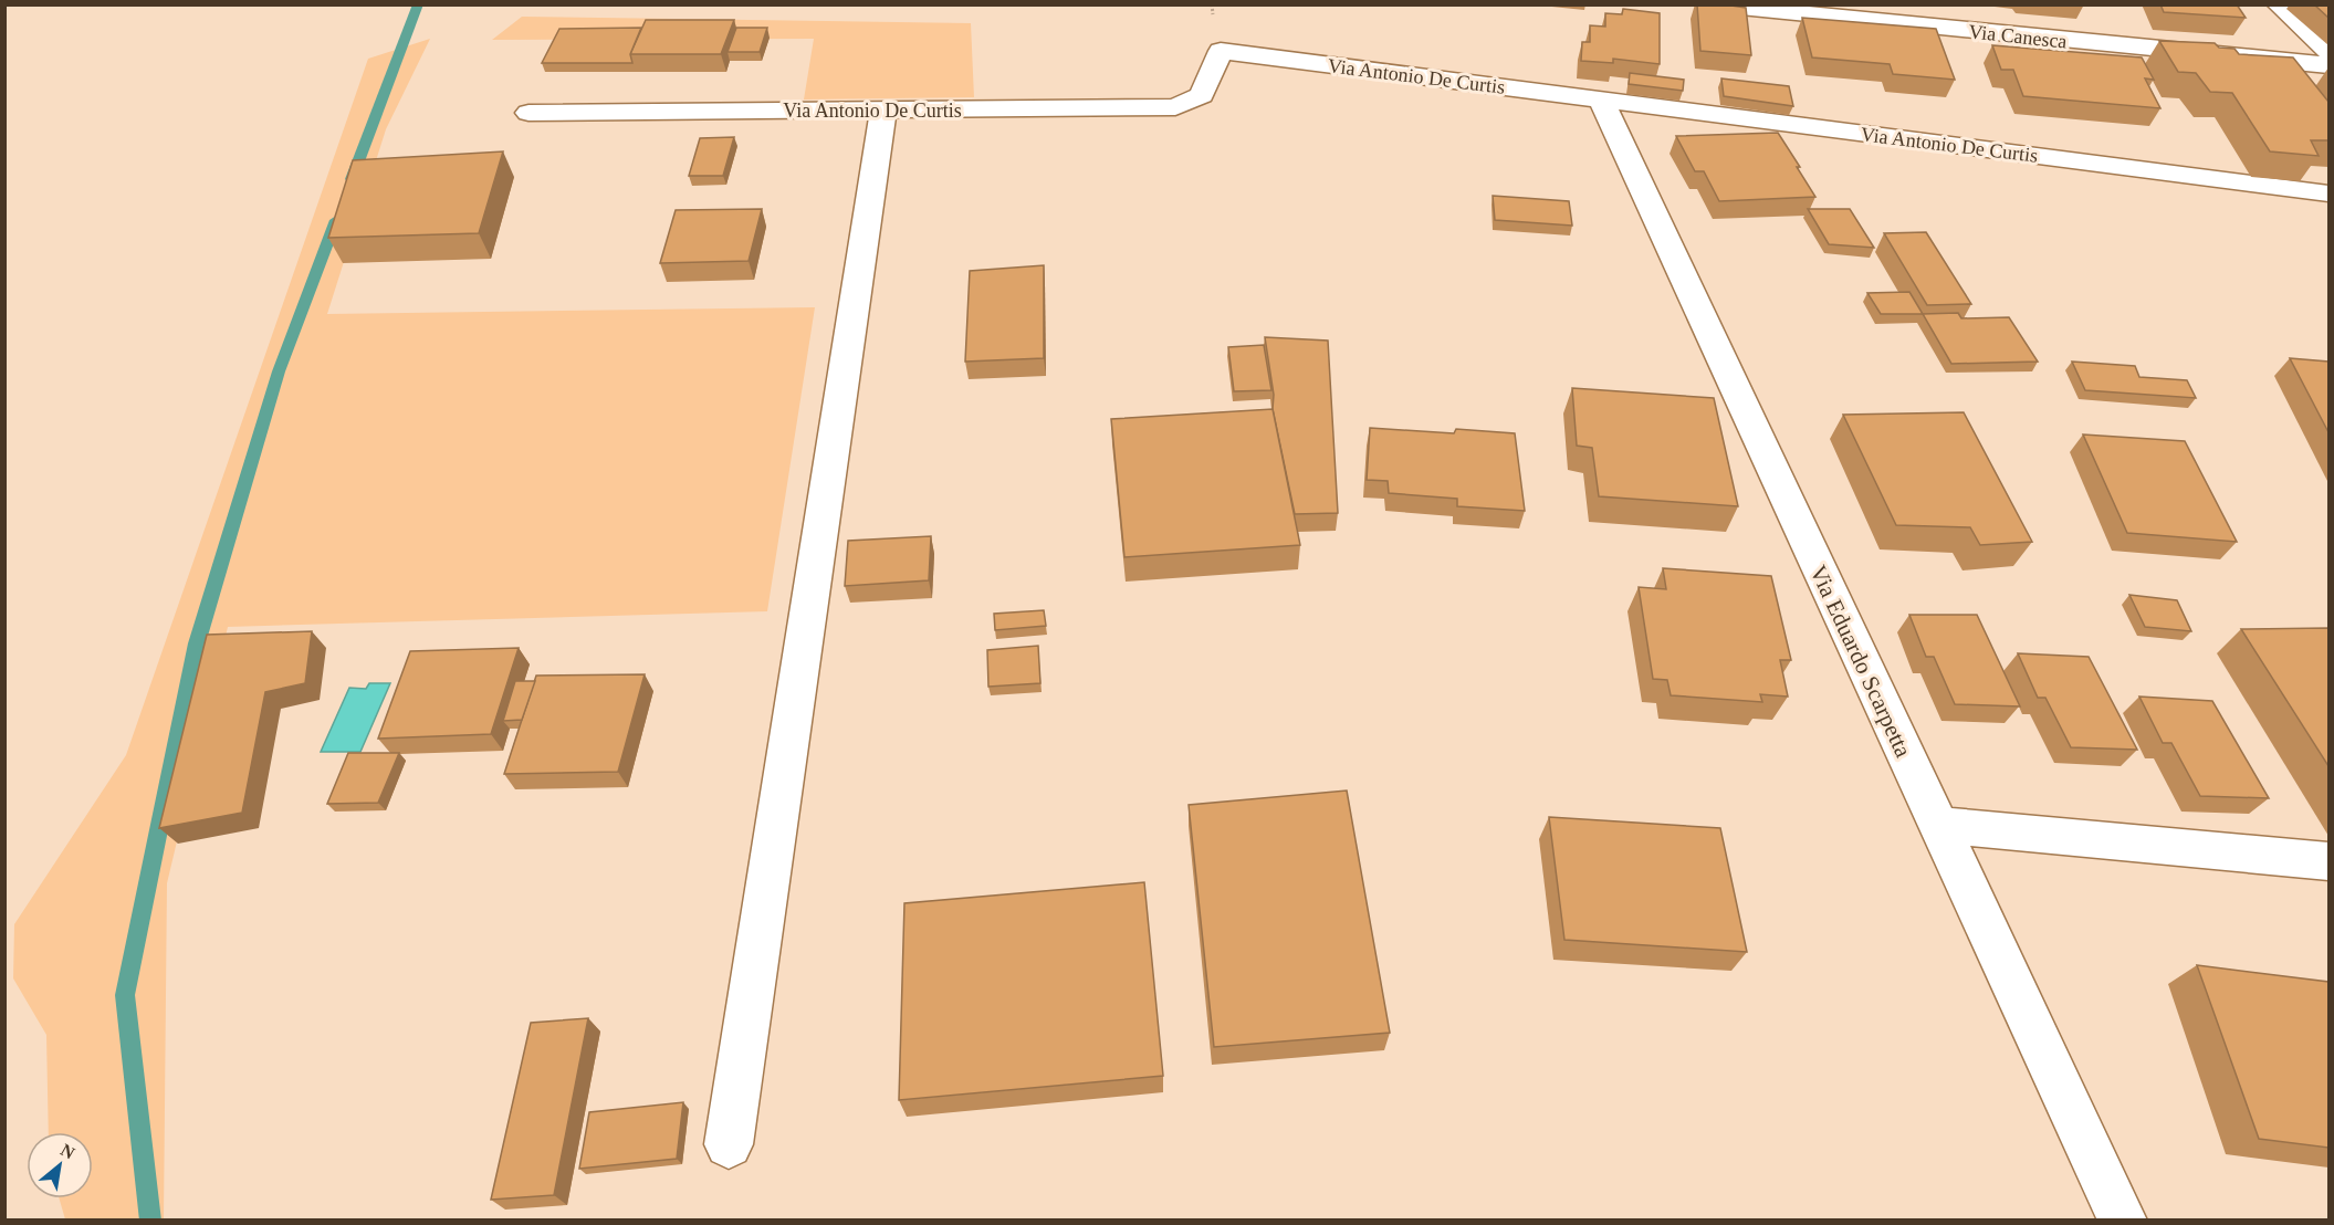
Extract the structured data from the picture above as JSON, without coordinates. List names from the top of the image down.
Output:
{
  "streets": {
    "street": ["Via Canesca", "Via Antonio De Curtis", "Via Eduardo Scarpetta"]
  },
  "crossings": [
    ["Via Antonio De Curtis", "Via Eduardo Scarpetta"]
  ],
  "north": "top right"
}
